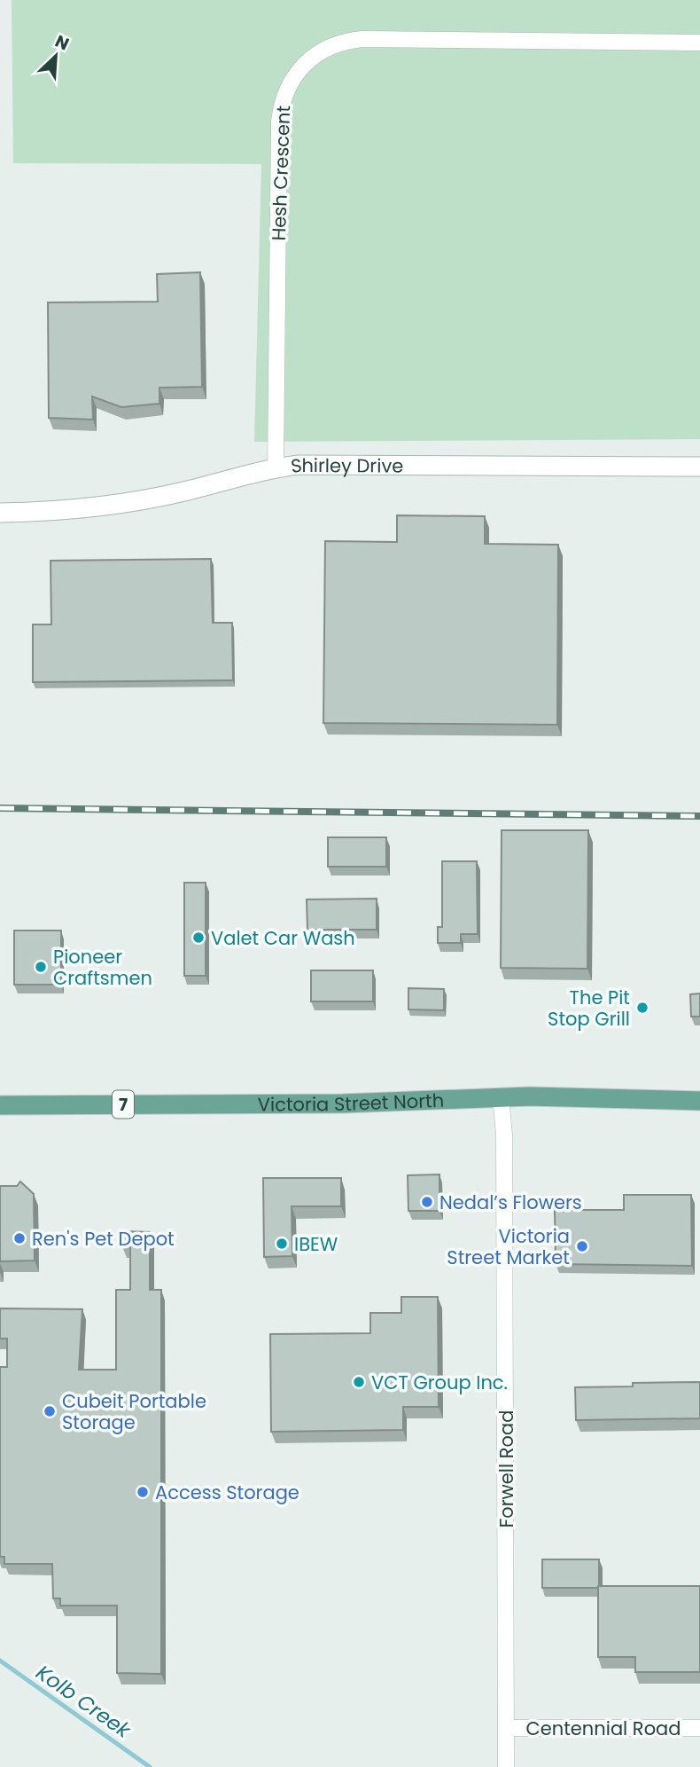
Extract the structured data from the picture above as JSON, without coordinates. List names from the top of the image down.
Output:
{
  "streets": {
    "main road": ["Victoria Street North", "7"],
    "street": [
      "Hesh Crescent",
      "Shirley Drive",
      "Forwell Road",
      "Centennial Road"
    ]
  },
  "crossings": [
    ["Hesh Crescent", "Shirley Drive"],
    ["Victoria Street North", "Forwell Road"],
    ["Forwell Road", "Centennial Road"]
  ],
  "water": ["Kolb Creek"],
  "places": [
    "Valet Car Wash",
    "Pioneer Craftsmen",
    "The Pit Stop Grill",
    "Nedal’s Flowers",
    "Ren's Pet Depot",
    "IBEW",
    "Victoria Street Market",
    "VCT Group Inc.",
    "Cubeit Portable Storage",
    "Access Storage"
  ],
  "north": "top right"
}
